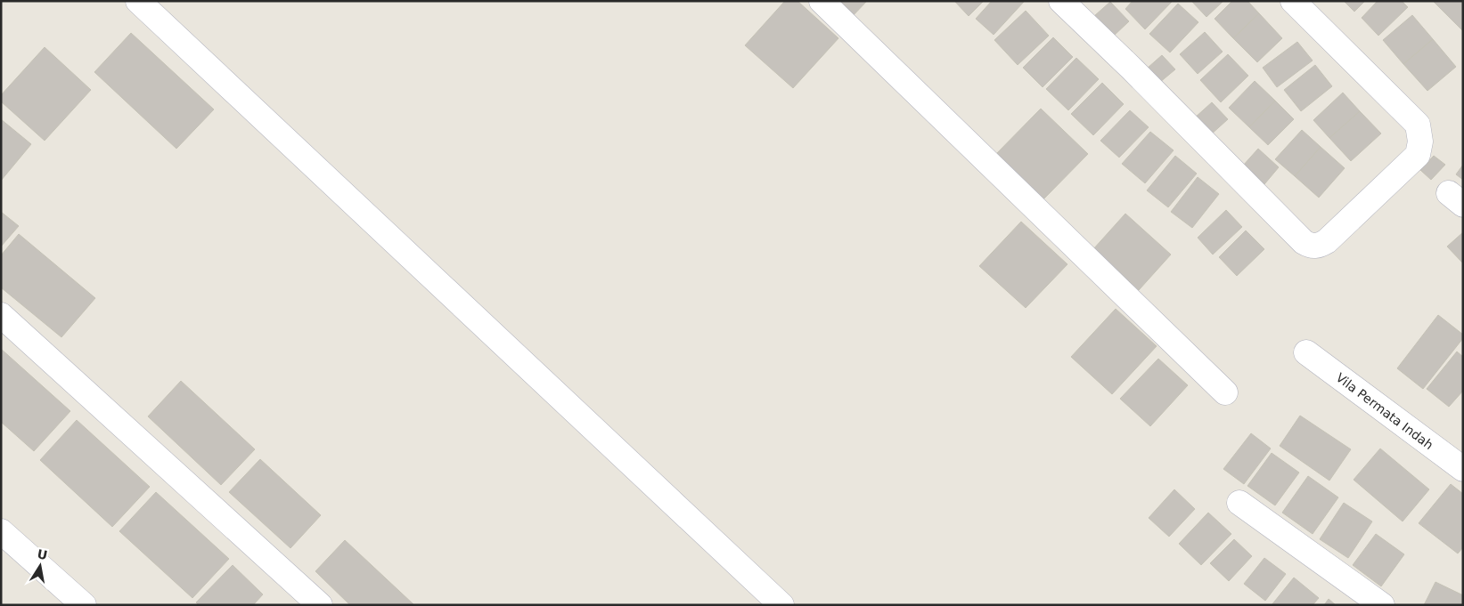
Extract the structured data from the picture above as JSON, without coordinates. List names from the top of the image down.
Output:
{
  "streets": {
    "street": ["Vila Permata Indah"]
  },
  "north": "top"
}
